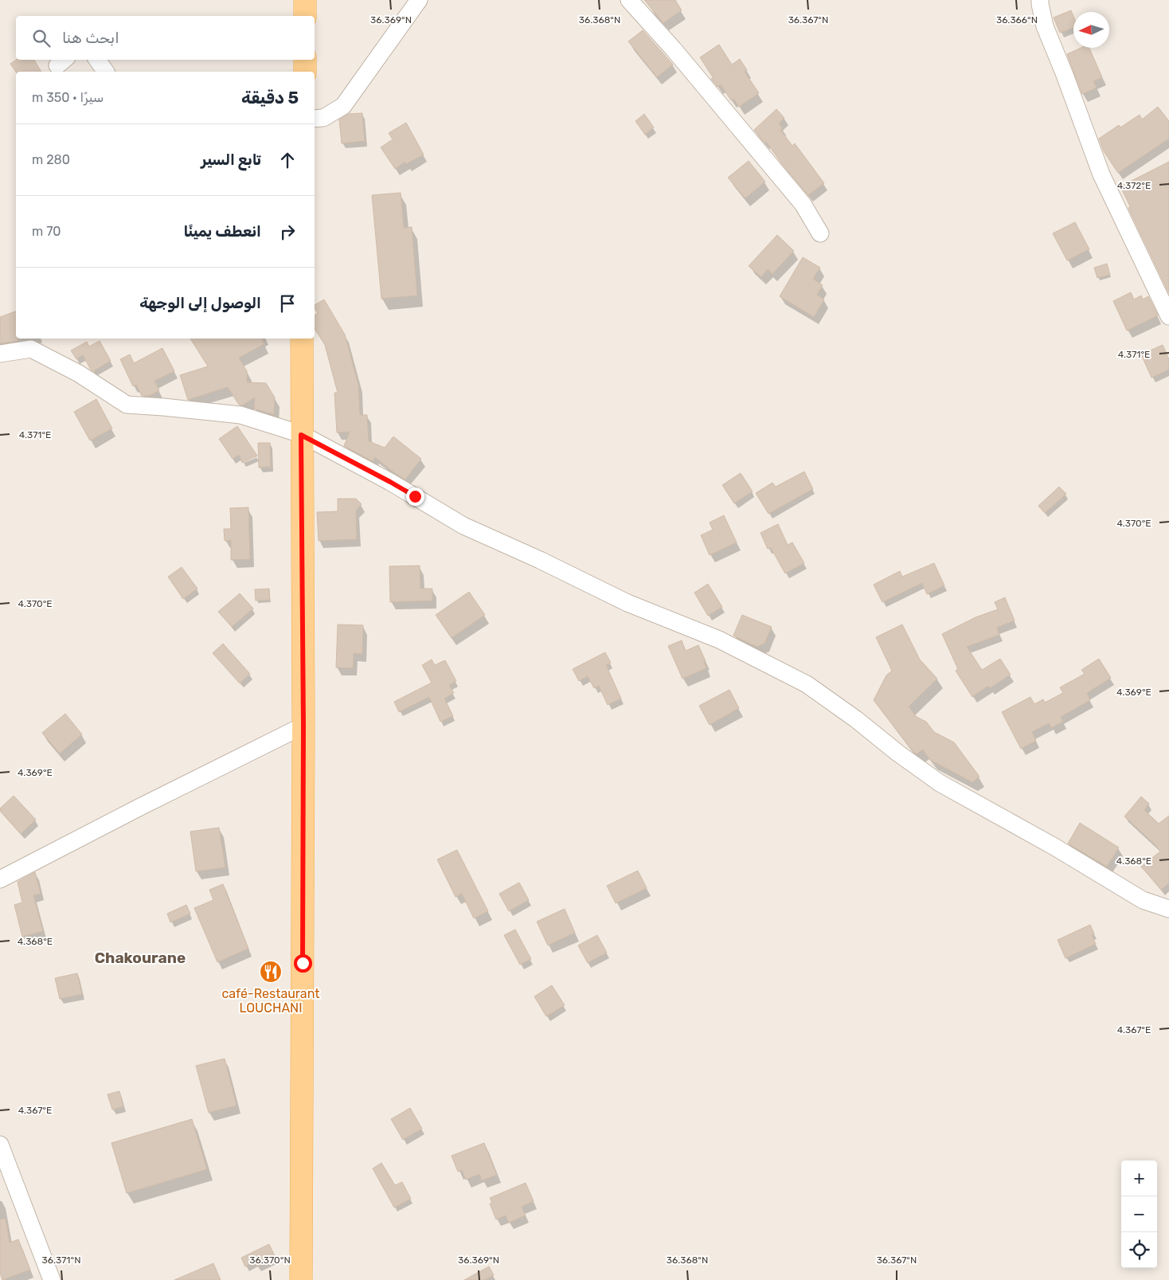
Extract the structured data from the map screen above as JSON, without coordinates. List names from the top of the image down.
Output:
{
  "districts": ["Chakourane"],
  "places": {
    "restaurant": ["café-Restaurant LOUCHANI"]
  },
  "north": "left",
  "page": {
    "search": "ابحث هنا",
    "heading": ["5 دقيقة", "سيرًا · 350 m"],
    "list": [
      ["تابع السير", "280 m"],
      ["انعطف يمينًا", "70 m"],
      "الوصول إلى الوجهة"
    ],
    "map_buttons": ["+", "−"]
  },
  "coordinates": [
    "36.369°N",
    "36.368°N",
    "36.367°N",
    "36.366°N",
    "4.372°E",
    "4.371°E",
    "4.370°E",
    "4.369°E",
    "4.368°E",
    "4.367°E",
    "36.371°N",
    "36.370°N"
  ]
}
